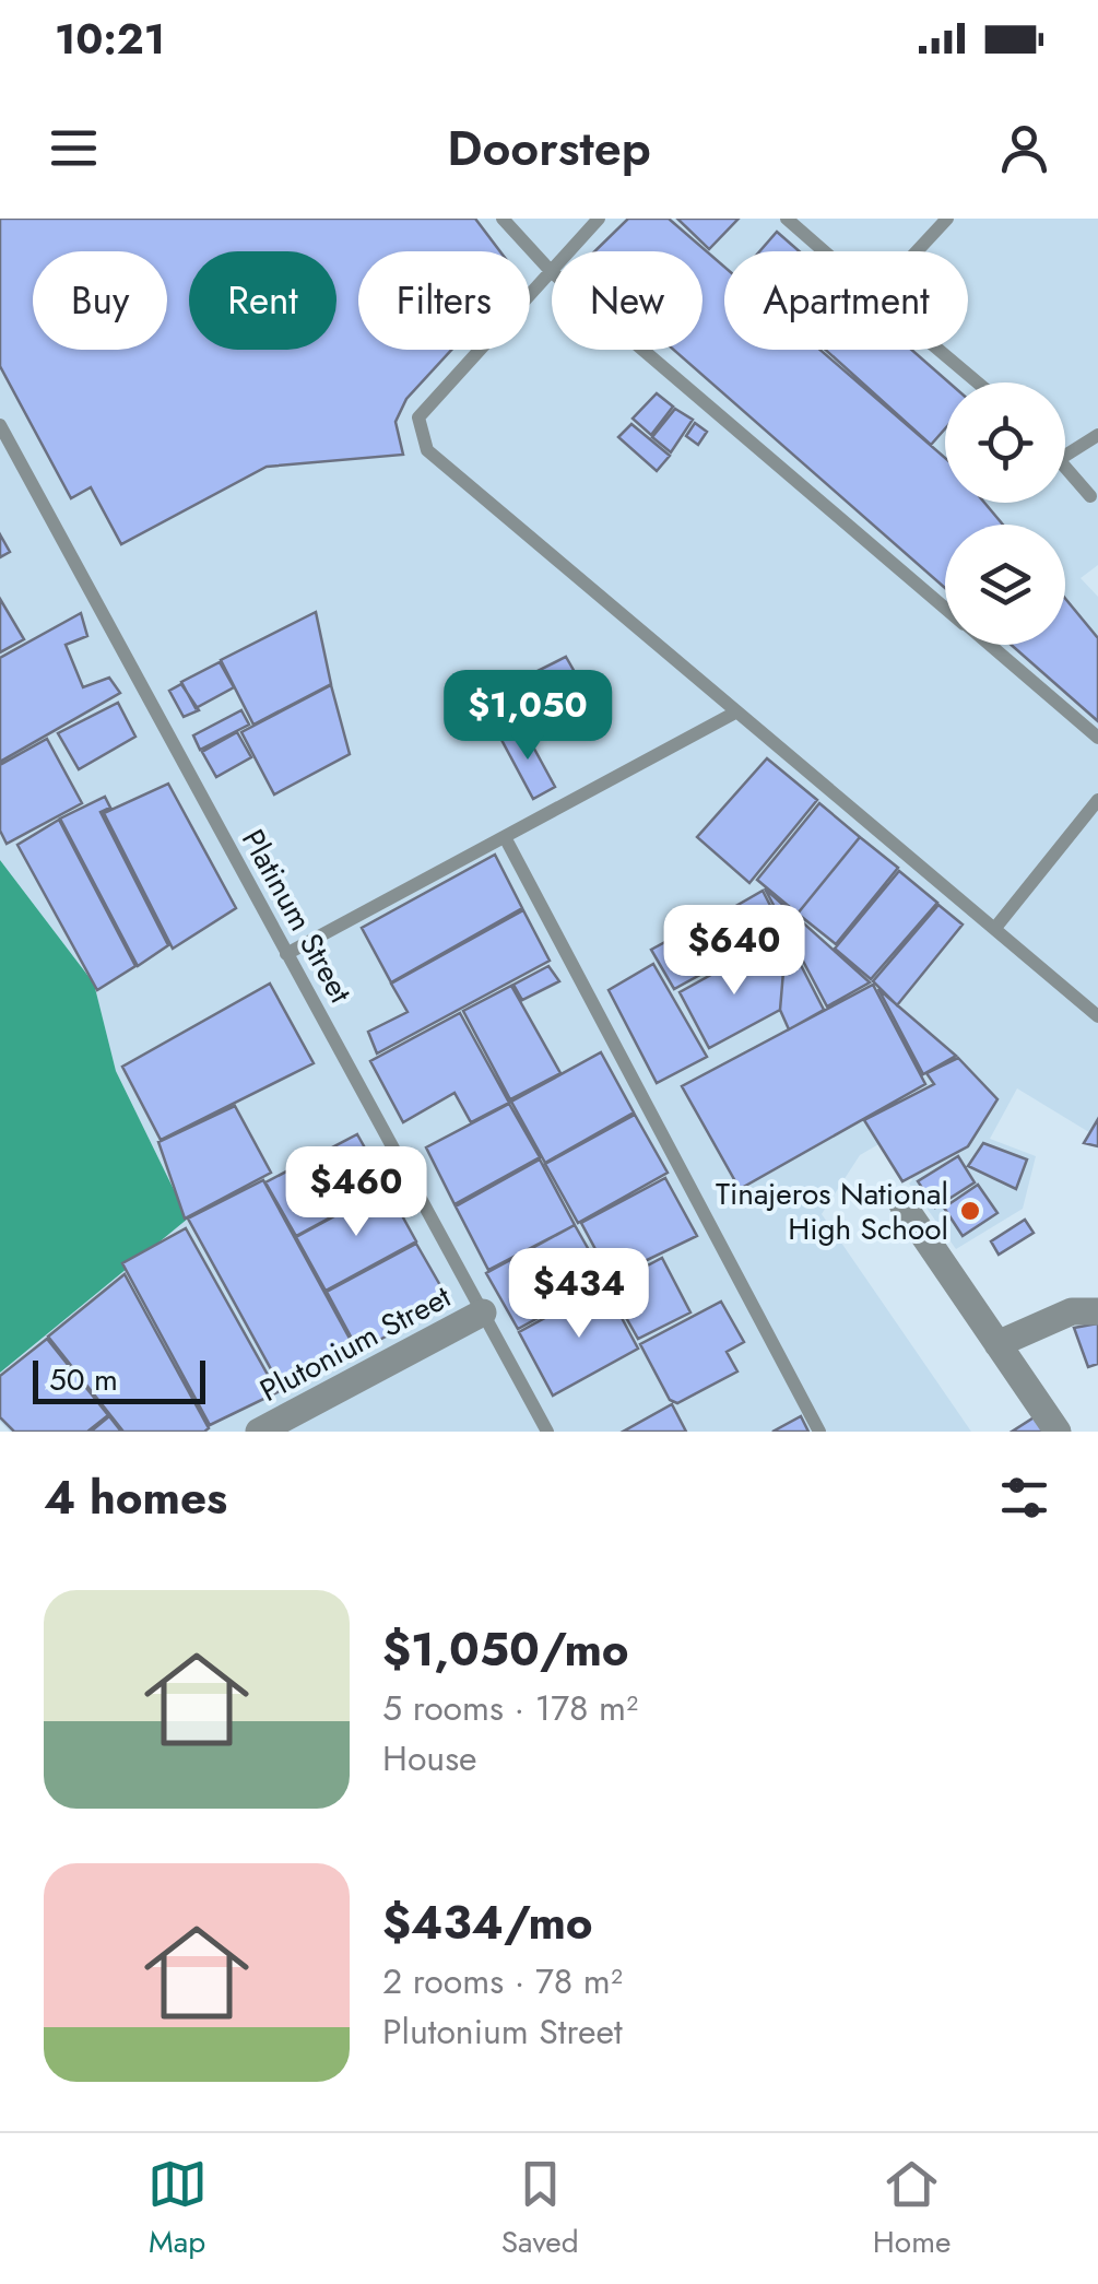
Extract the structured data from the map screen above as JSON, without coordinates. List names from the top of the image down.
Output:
{
  "streets": {
    "street": ["Plutonium Street"],
    "lane": ["Platinum Street"]
  },
  "crossings": [
    ["Platinum Street", "Plutonium Street"]
  ],
  "places": ["Tinajeros National High School"],
  "scale_bar": "50 m",
  "page": {
    "status": "10:21",
    "header": "Doorstep",
    "chip": [
      "Buy",
      "Rent",
      "Filters",
      "New",
      "Apartment"
    ],
    "price": [
      "$1,050",
      "$640",
      "$460",
      "$434"
    ],
    "scale": "50 m",
    "heading": "4 homes",
    "list": [
      {
        "name": "$1,050/mo",
        "note": "5 rooms · 178 m² · House"
      },
      {
        "name": "$434/mo",
        "note": "2 rooms · 78 m² · Plutonium Street"
      }
    ],
    "tabs": ["Map", "Saved", "Home"]
  }
}
